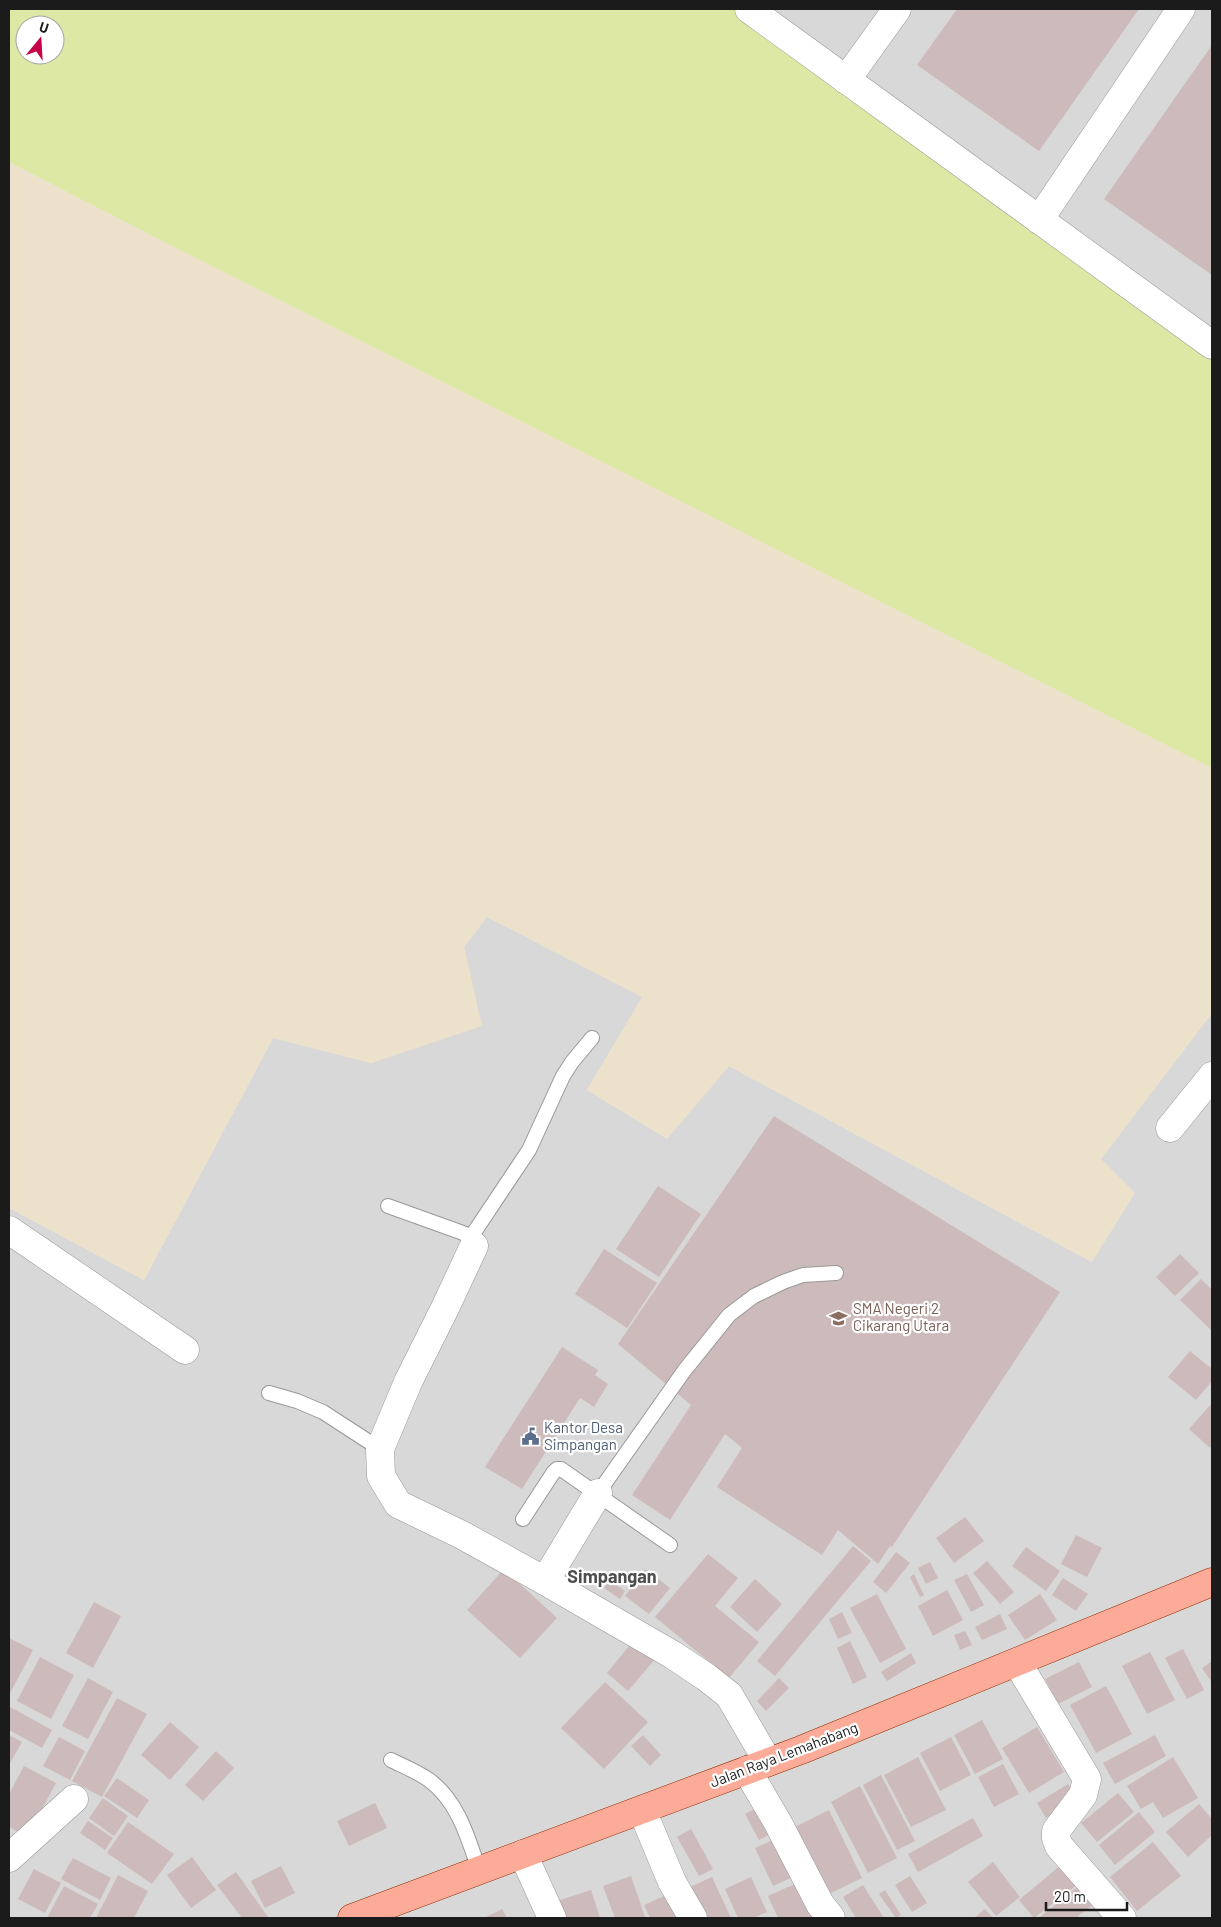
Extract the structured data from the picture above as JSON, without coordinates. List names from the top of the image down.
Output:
{
  "streets": {
    "main road": ["Jalan Raya Lemahabang"]
  },
  "districts": ["Simpangan"],
  "places": {
    "school or university": ["SMA Negeri 2 Cikarang Utara"],
    "public building": ["Kantor Desa Simpangan"]
  },
  "scale_bar": "20 m",
  "north": "top"
}
